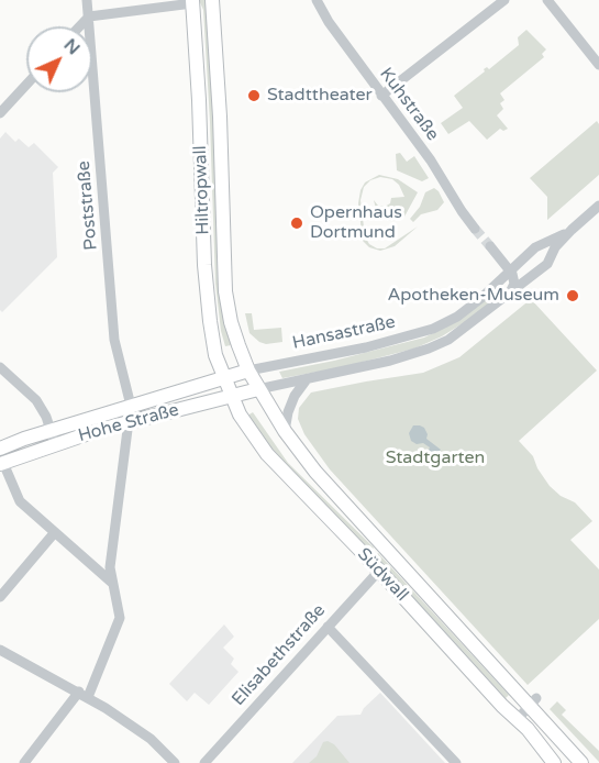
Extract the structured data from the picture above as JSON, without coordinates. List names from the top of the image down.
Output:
{
  "streets": {
    "main road": ["Hiltropwall", "Hohe Straße", "Südwall"],
    "street": [
      "Kuhstraße",
      "Poststraße",
      "Hansastraße",
      "Elisabethstraße"
    ]
  },
  "crossings": [
    ["Hiltropwall", "Hansastraße"],
    ["Hiltropwall", "Hohe Straße"],
    ["Hiltropwall", "Südwall"],
    ["Poststraße", "Hohe Straße"],
    ["Hansastraße", "Hohe Straße"],
    ["Hansastraße", "Südwall"],
    ["Hohe Straße", "Südwall"],
    ["Südwall", "Elisabethstraße"]
  ],
  "parks": ["Stadtgarten"],
  "places": ["Stadttheater", "Opernhaus Dortmund", "Apotheken-Museum"],
  "north": "top right"
}
